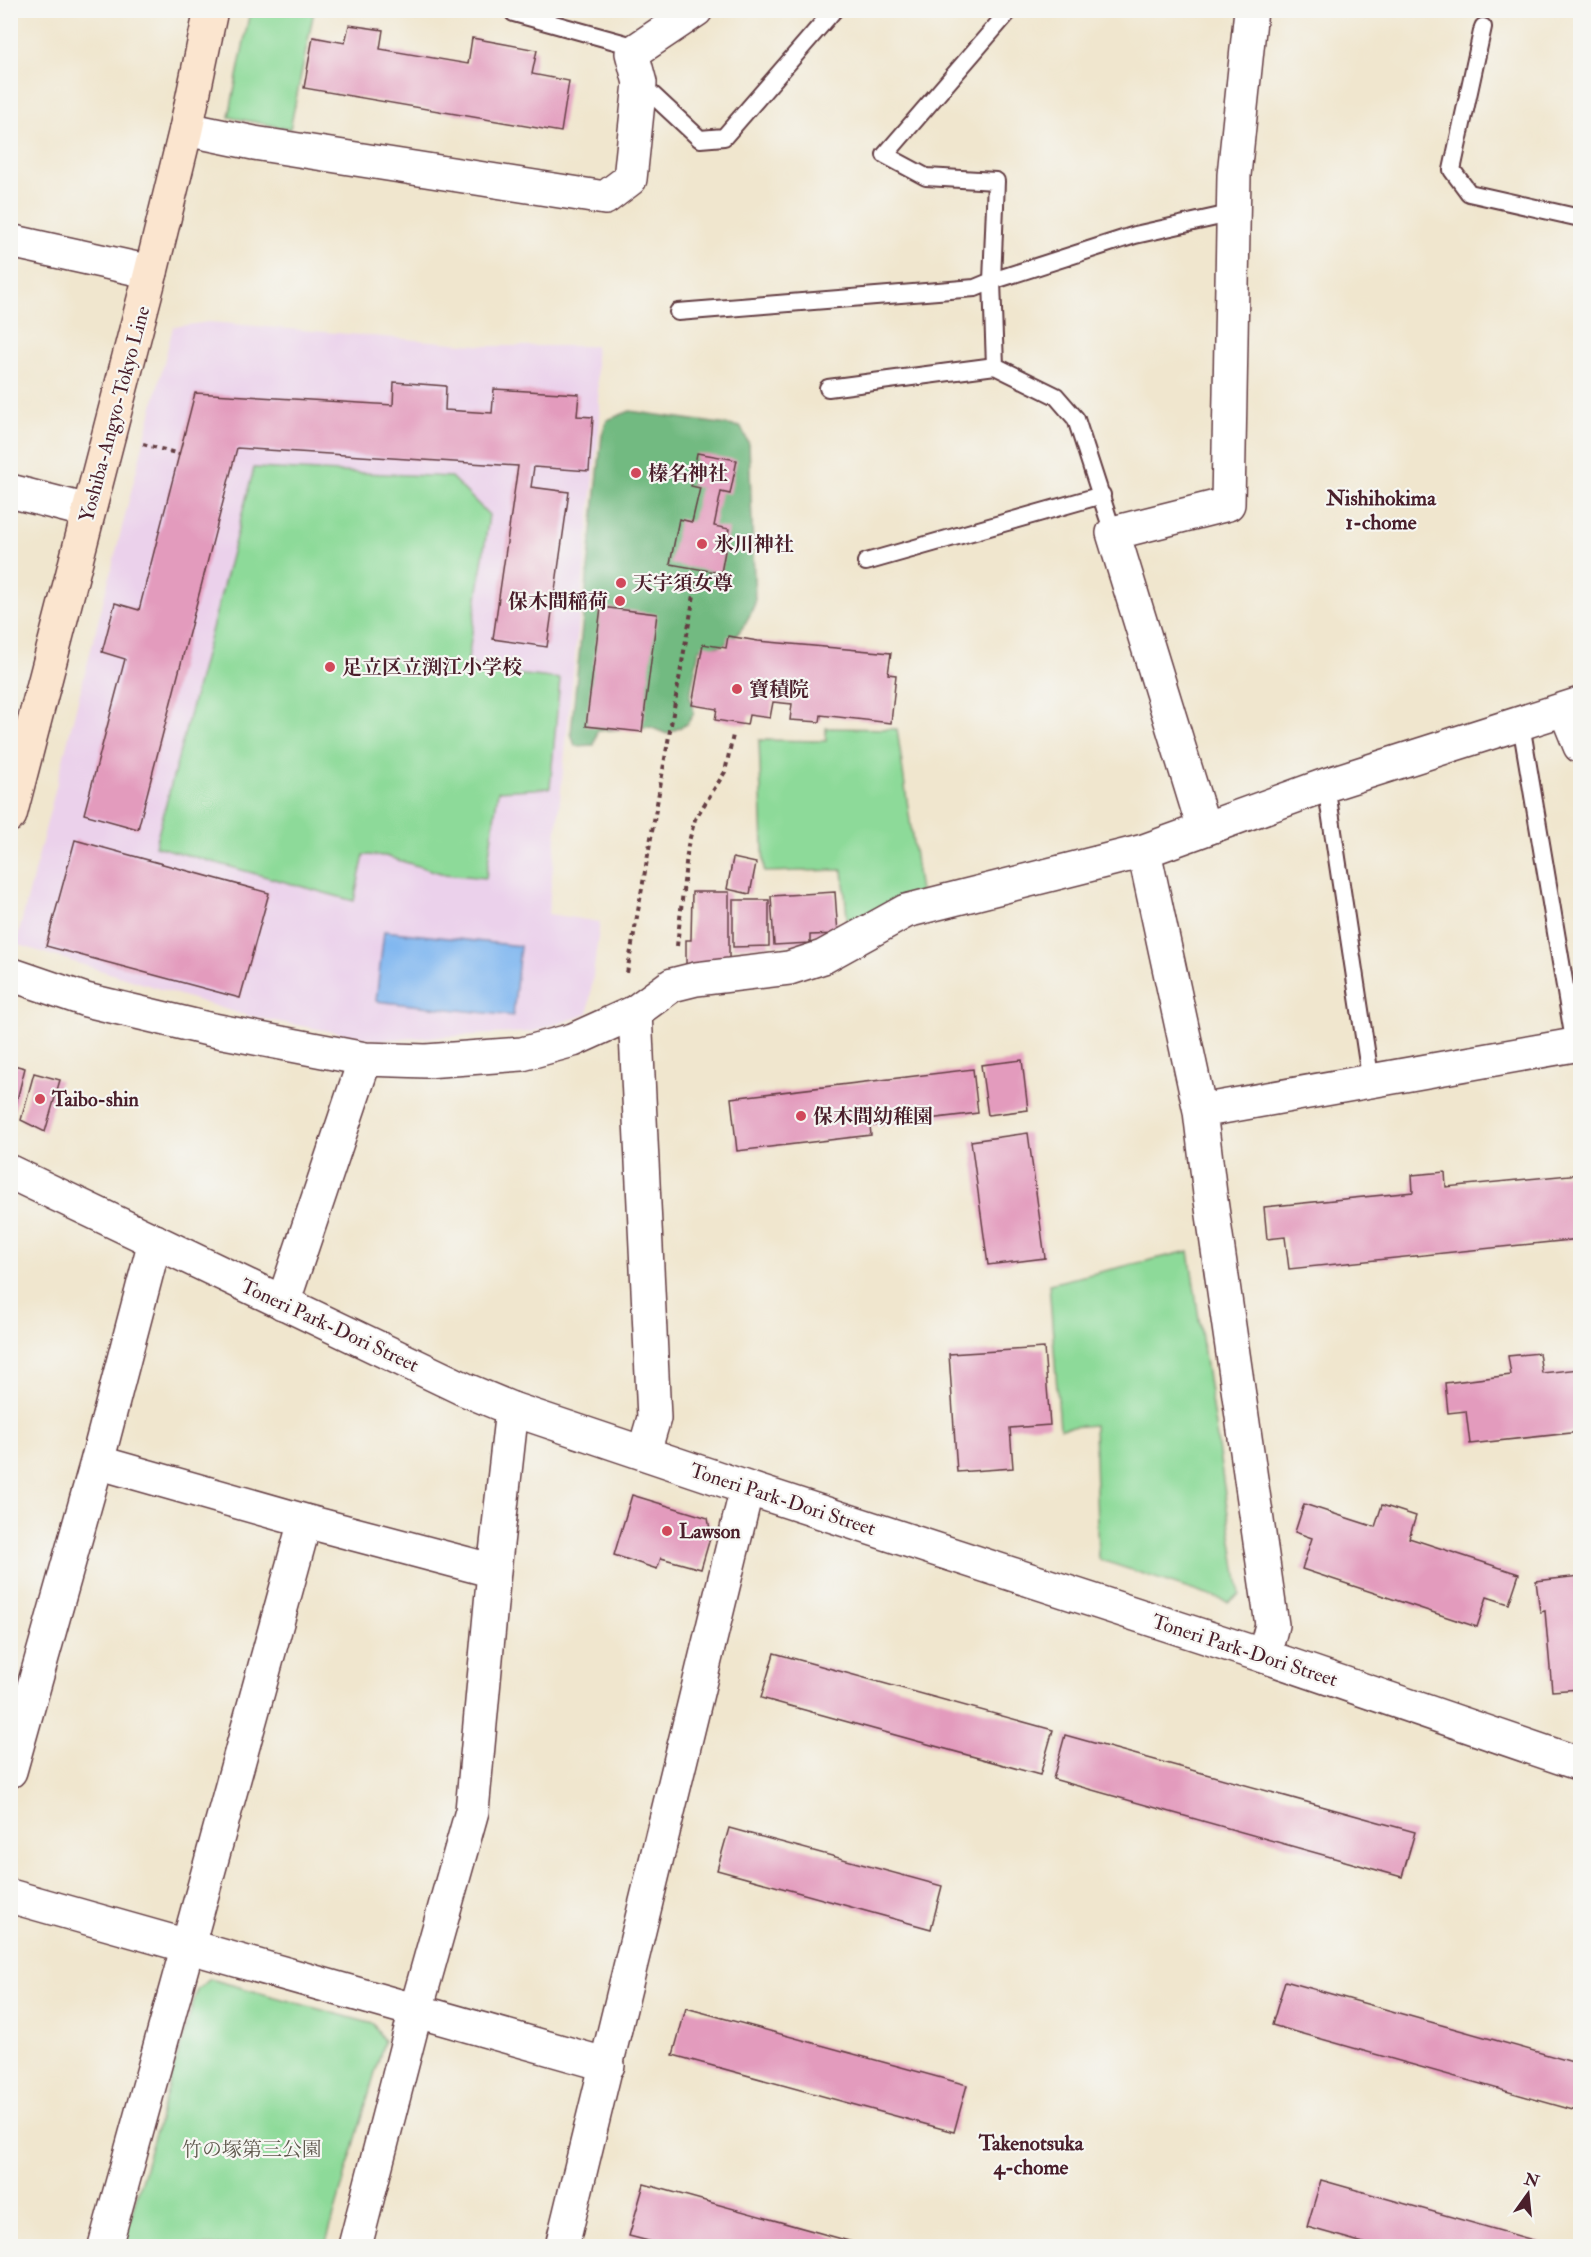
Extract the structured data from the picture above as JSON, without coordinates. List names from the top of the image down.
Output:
{
  "streets": {
    "main road": ["Yoshiba-Angyo-Tokyo Line"],
    "street": ["Toneri Park-Dori Street"]
  },
  "districts": ["Nishihokima 1-chome", "Takenotsuka 4-chome"],
  "parks": ["竹の塚第三公園"],
  "places": [
    "榛名神社",
    "氷川神社",
    "天宇須女尊",
    "保木間稲荷",
    "足立区立渕江小学校",
    "寶積院",
    "Taibo-shin",
    "保木間幼稚園",
    "Lawson"
  ],
  "north": "top"
}
